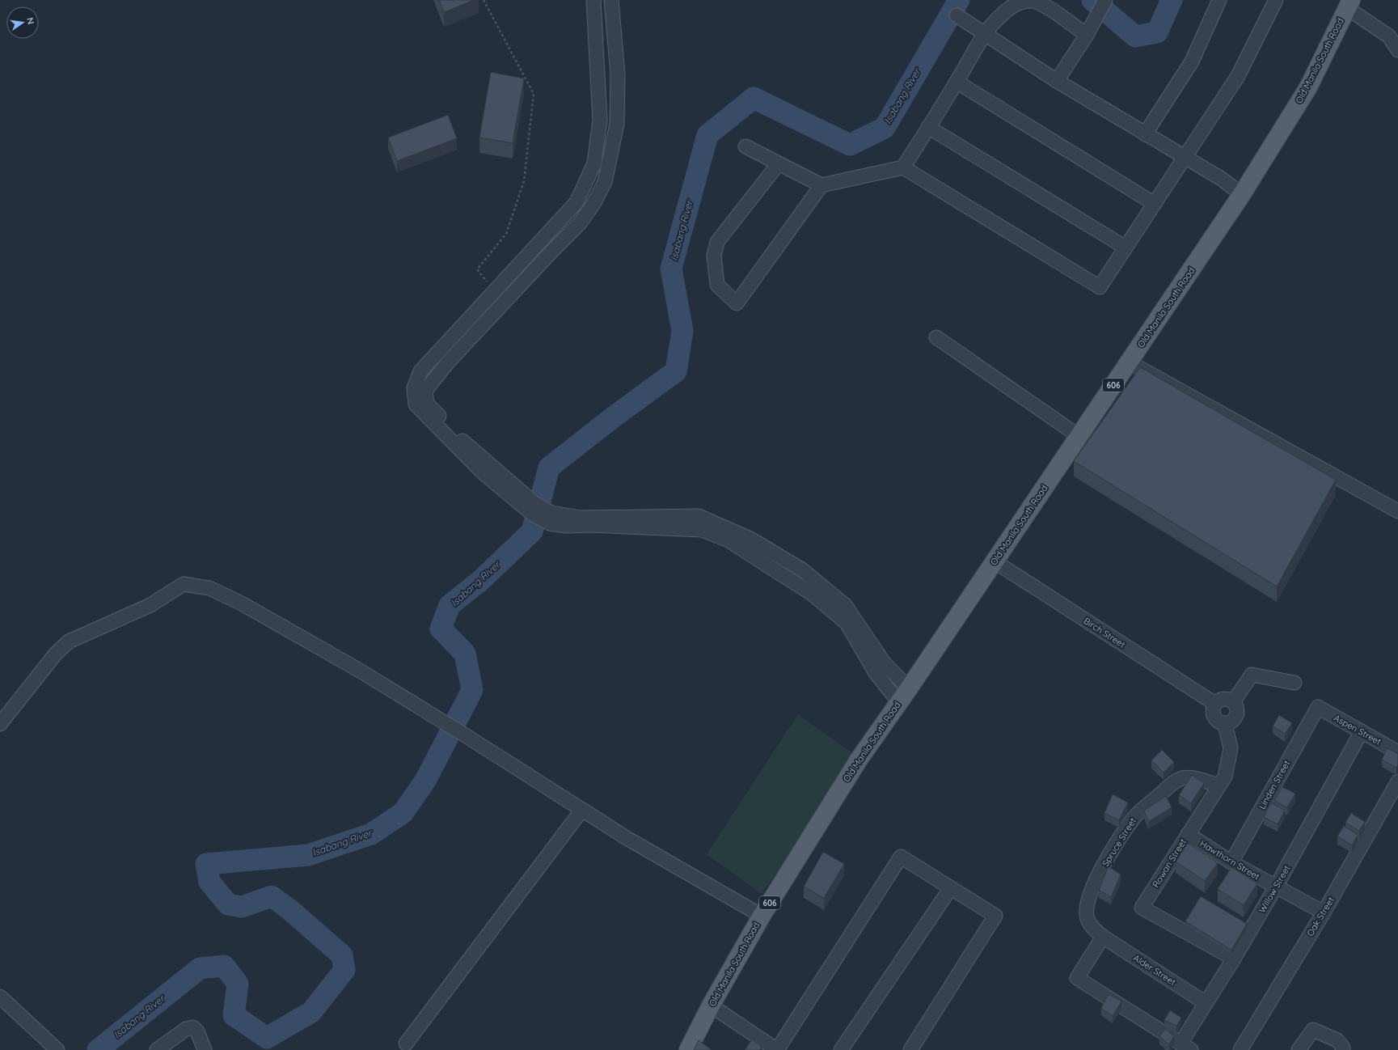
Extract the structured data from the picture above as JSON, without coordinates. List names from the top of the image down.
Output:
{
  "streets": {
    "main road": ["Old Manila South Road", "606"],
    "street": [
      "Birch Street",
      "Aspen Street",
      "Linden Street",
      "Spruce Street",
      "Hawthorn Street",
      "Rowan Street",
      "Willow Street",
      "Oak Street",
      "Alder Street"
    ]
  },
  "crossings": [
    ["Old Manila South Road", "Birch Street"],
    ["Birch Street", "Rowan Street"],
    ["Aspen Street", "Linden Street"],
    ["Aspen Street", "Willow Street"],
    ["Linden Street", "Hawthorn Street"],
    ["Spruce Street", "Rowan Street"],
    ["Spruce Street", "Alder Street"],
    ["Hawthorn Street", "Rowan Street"],
    ["Hawthorn Street", "Willow Street"],
    ["Hawthorn Street", "Oak Street"],
    ["Rowan Street", "Willow Street"],
    ["Willow Street", "Alder Street"]
  ],
  "water": ["Isabang River"],
  "north": "right"
}
